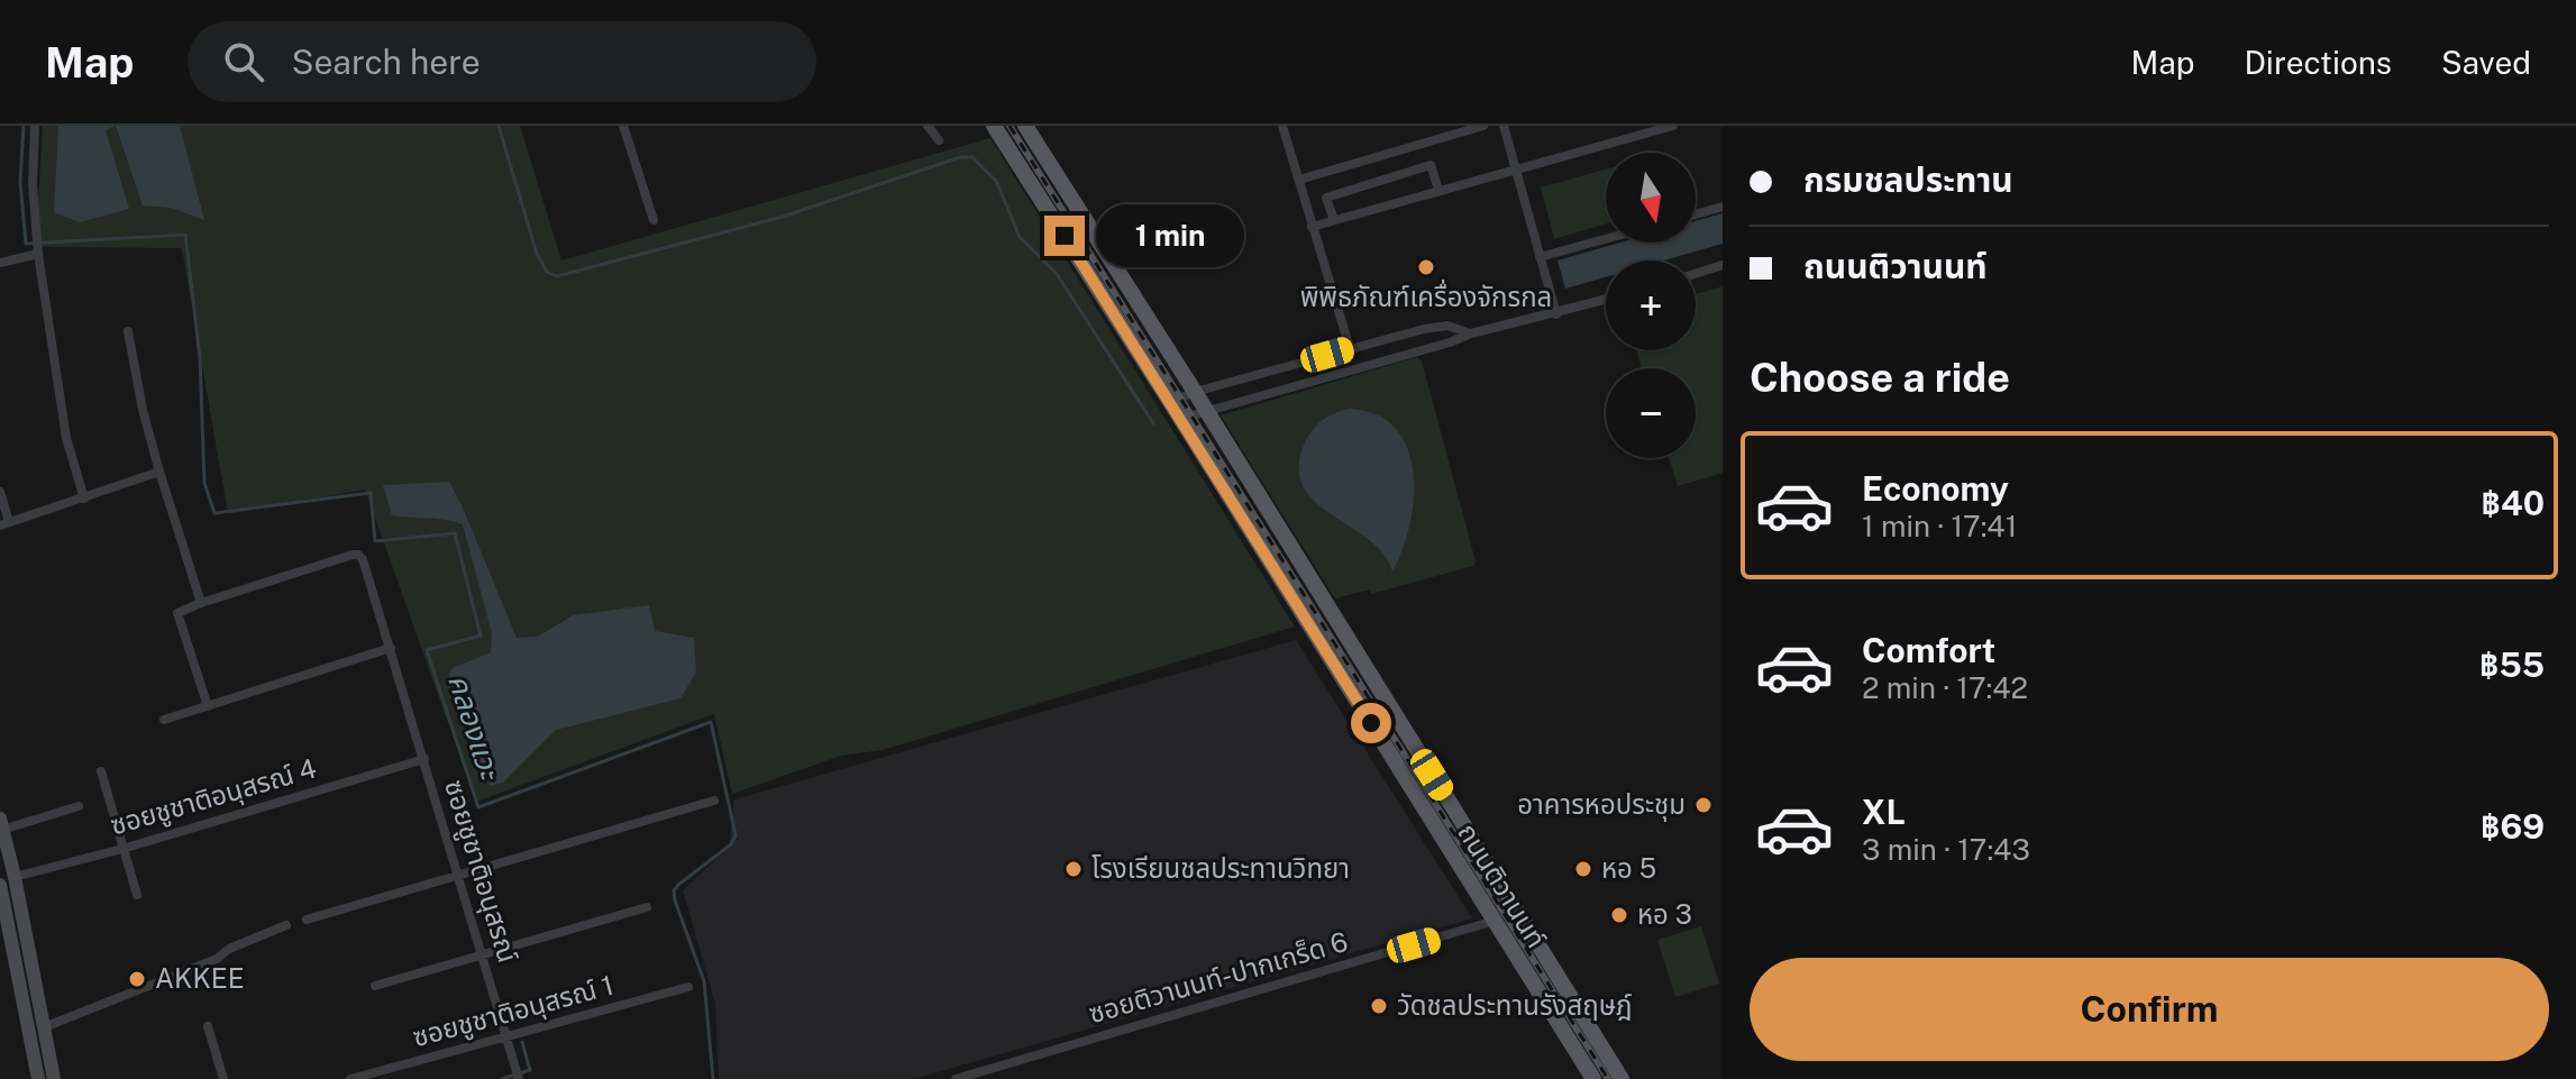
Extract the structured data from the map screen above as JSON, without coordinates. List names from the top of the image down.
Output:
{
  "streets": {
    "main road": ["ถนนติวานนท์"],
    "street": [
      "ซอยชูชาติอนุสรณ์ 4",
      "ซอยชูชาติอนุสรณ์",
      "ซอยติวานนท์-ปากเกร็ด 6",
      "ซอยชูชาติอนุสรณ์ 1"
    ]
  },
  "crossings": [
    ["ซอยชูชาติอนุสรณ์ 4", "ซอยชูชาติอนุสรณ์"],
    ["ซอยชูชาติอนุสรณ์", "ซอยชูชาติอนุสรณ์ 1"],
    ["ถนนติวานนท์", "ซอยติวานนท์-ปากเกร็ด 6"]
  ],
  "water": ["คลองแวะ"],
  "places": [
    "พิพิธภัณฑ์เครื่องจักรกล",
    "อาคารหอประชุม",
    "โรงเรียนชลประทานวิทยา",
    "หอ 5",
    "หอ 3",
    "AKKEE",
    "วัดชลประทานรังสฤษฎ์"
  ],
  "north": "bottom",
  "page": {
    "header": "Map",
    "search": "Search here",
    "nav": ["Map", "Directions", "Saved"],
    "banner": ["กรมชลประทาน", "ถนนติวานนท์"],
    "map_buttons": ["+", "−"],
    "bubble": "1 min",
    "heading": "Choose a ride",
    "list": [
      {
        "name": "Economy",
        "note": "1 min · 17:41",
        "value": "฿40"
      },
      {
        "name": "Comfort",
        "note": "2 min · 17:42",
        "value": "฿55"
      },
      {
        "name": "XL",
        "note": "3 min · 17:43",
        "value": "฿69"
      }
    ],
    "buttons": "Confirm"
  }
}
